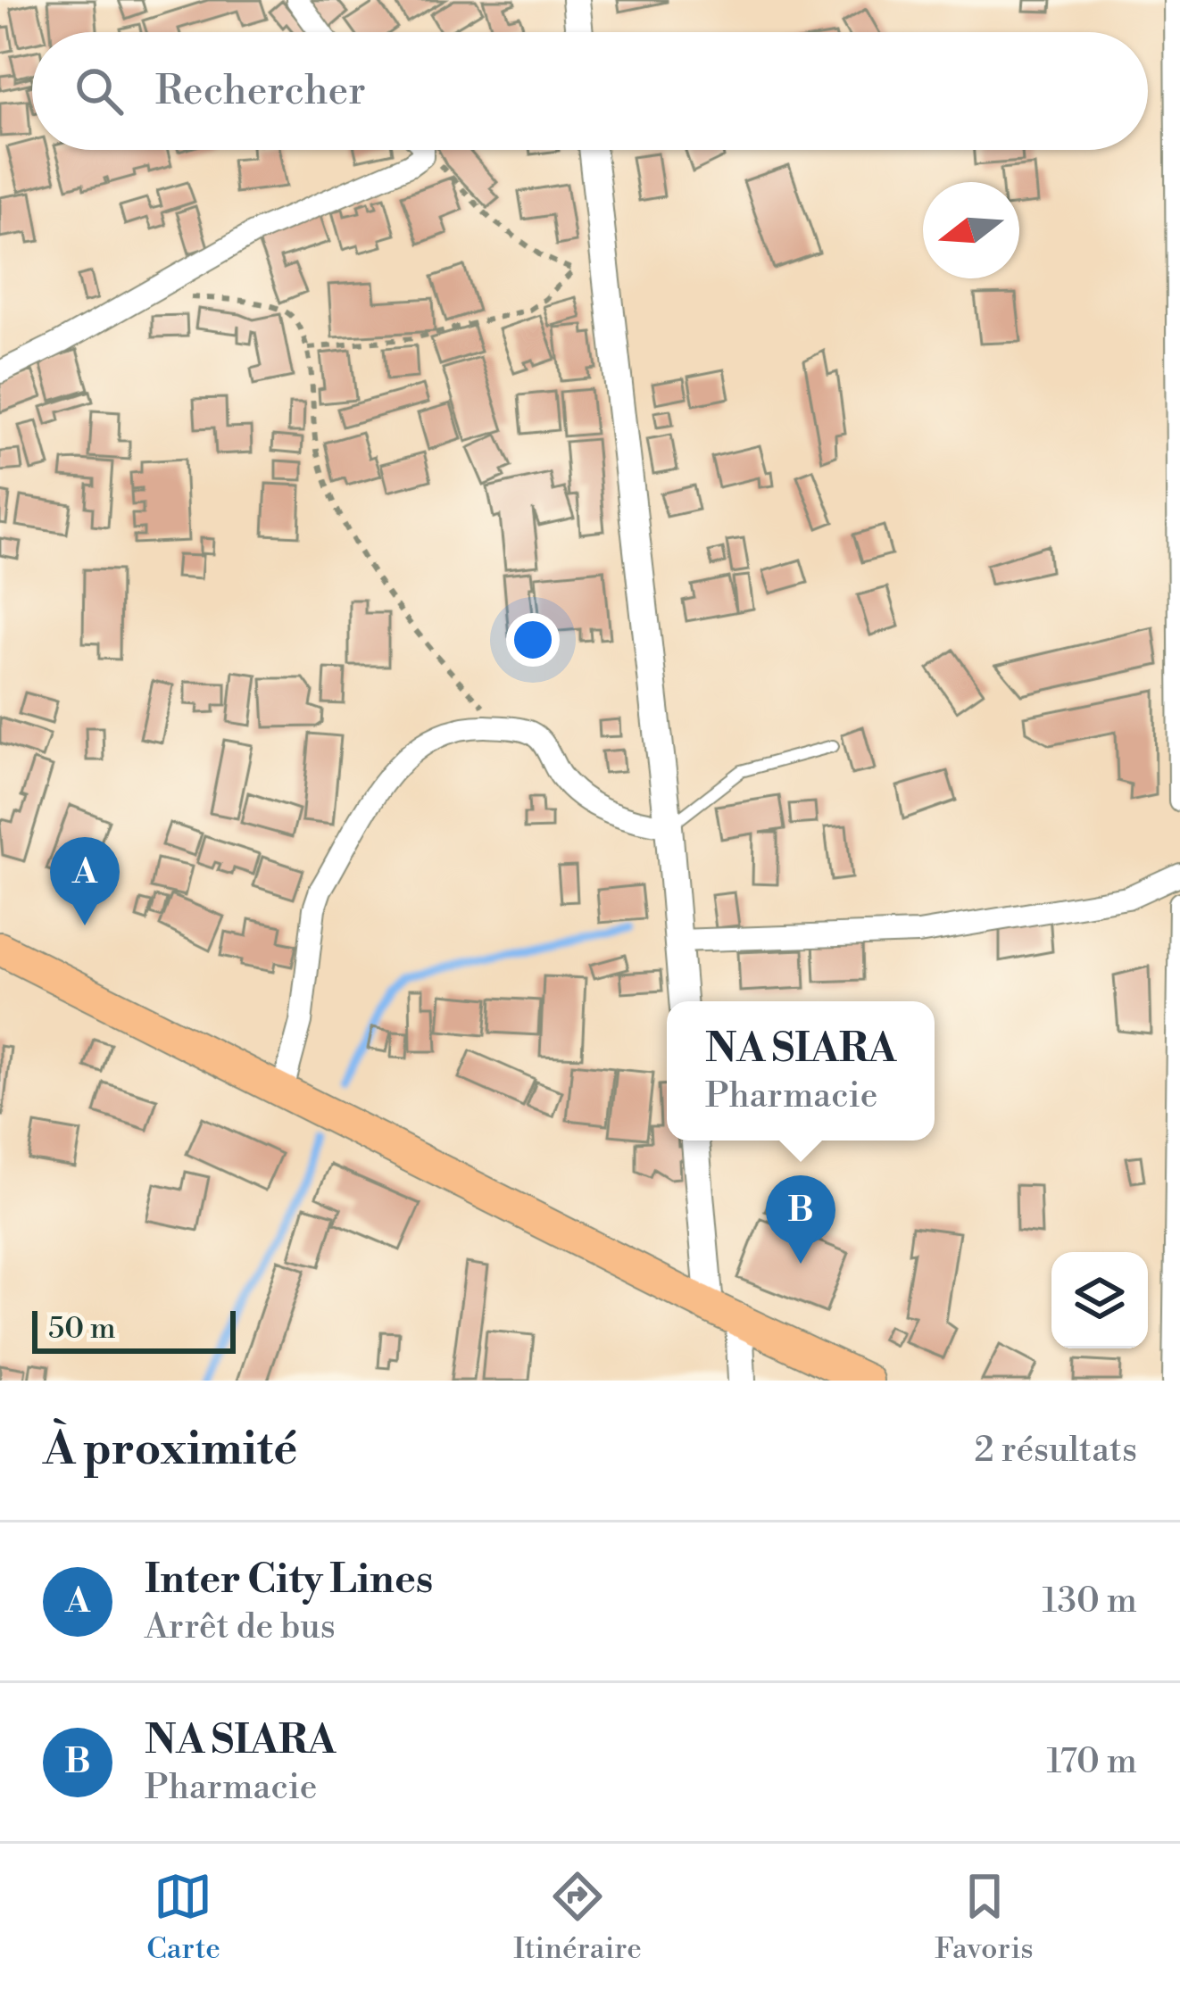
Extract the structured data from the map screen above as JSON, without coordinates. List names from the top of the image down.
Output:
{
  "scale_bar": "50 m",
  "north": "left",
  "page": {
    "search": "Rechercher",
    "pins": ["A", "B"],
    "popup": ["NA SIARA", "Pharmacie"],
    "scale": "50 m",
    "heading": ["À proximité", "2 résultats"],
    "list": [
      {
        "mark": "A",
        "name": "Inter City Lines",
        "note": "Arrêt de bus",
        "value": "130 m"
      },
      {
        "mark": "B",
        "name": "NA SIARA",
        "note": "Pharmacie",
        "value": "170 m"
      }
    ],
    "nav": ["Carte", "Itinéraire", "Favoris"]
  }
}
